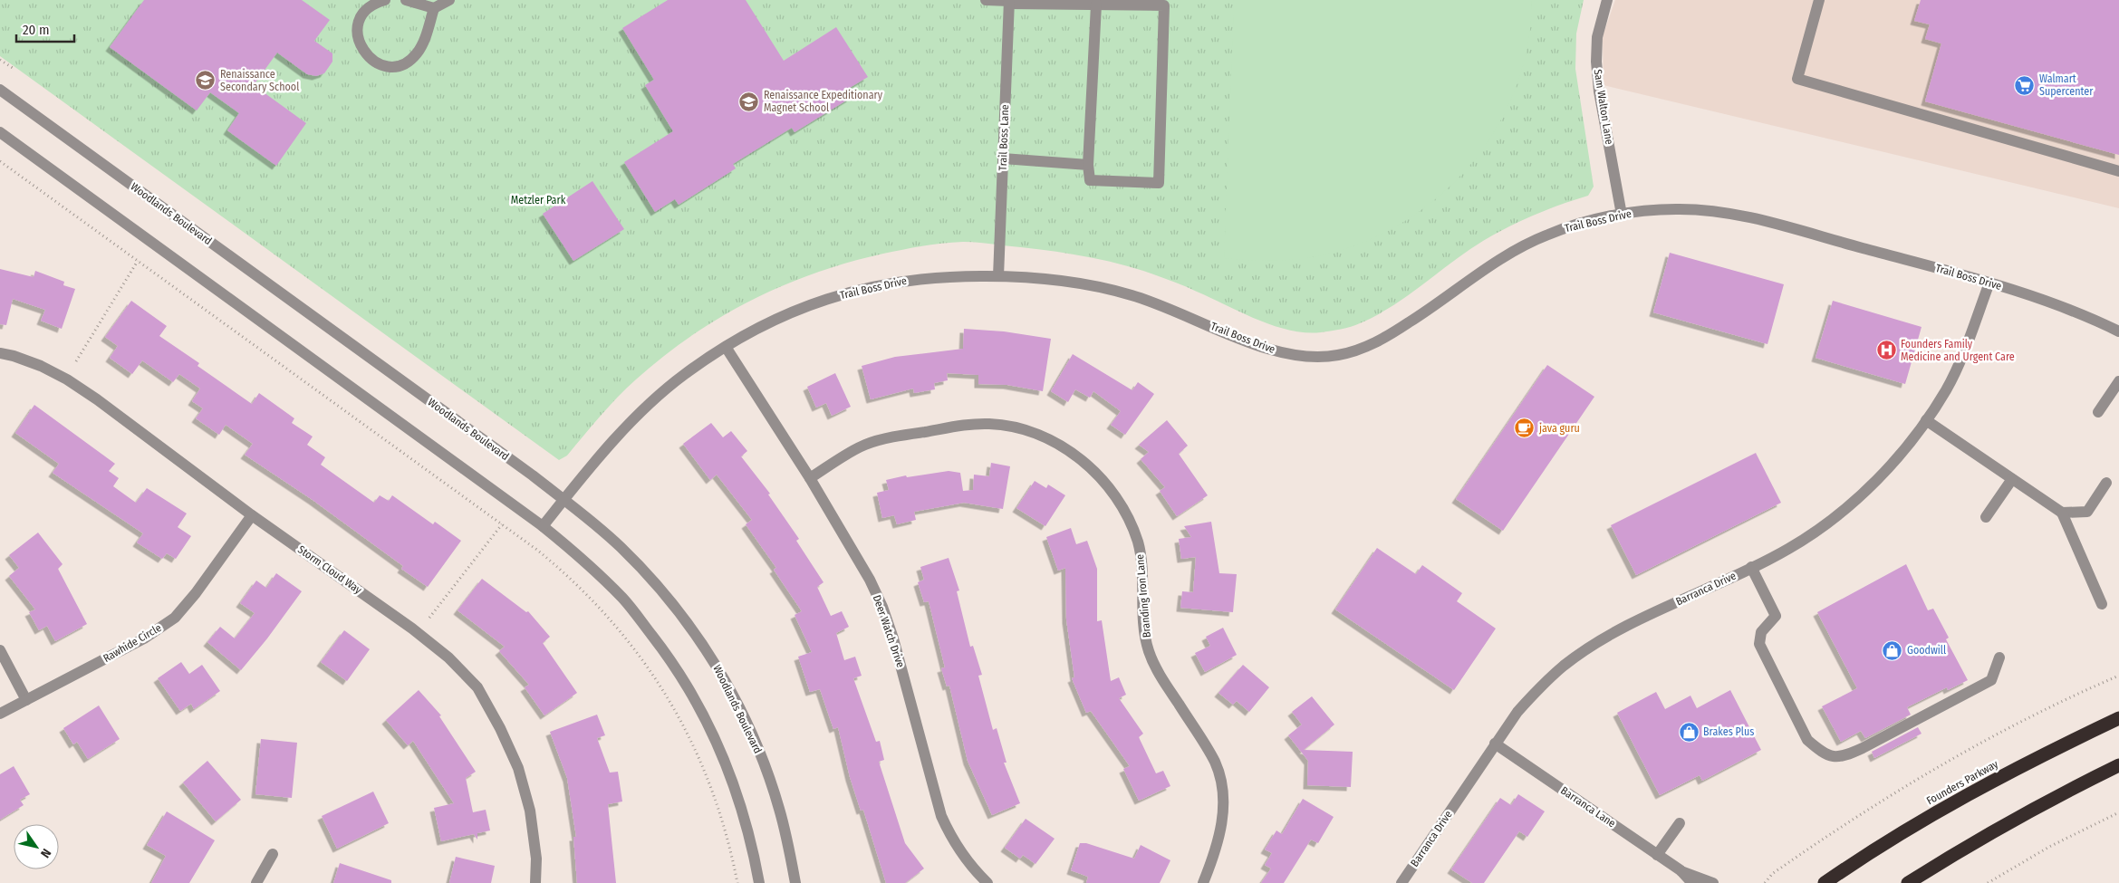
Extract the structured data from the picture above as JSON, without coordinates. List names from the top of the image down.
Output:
{
  "streets": {
    "highway": ["Founders Parkway"],
    "street": [
      "Sam Walton Lane",
      "Trail Boss Lane",
      "Woodlands Boulevard",
      "Trail Boss Drive",
      "Storm Cloud Way",
      "Barranca Drive",
      "Branding Iron Lane",
      "Deer Watch Drive",
      "Rawhide Circle",
      "Barranca Lane"
    ]
  },
  "crossings": [
    ["Sam Walton Lane", "Trail Boss Drive"],
    ["Trail Boss Lane", "Trail Boss Drive"],
    ["Woodlands Boulevard", "Trail Boss Drive"],
    ["Trail Boss Drive", "Barranca Drive"],
    ["Trail Boss Drive", "Deer Watch Drive"],
    ["Storm Cloud Way", "Rawhide Circle"],
    ["Barranca Drive", "Barranca Lane"],
    ["Branding Iron Lane", "Deer Watch Drive"]
  ],
  "parks": ["Metzler Park"],
  "places": {
    "school or university": ["Renaissance Secondary School", "Renaissance Expeditionary Magnet School"],
    "supermarket": ["Walmart Supercenter"],
    "hospital": ["Founders Family Medicine and Urgent Care"],
    "cafe": ["java guru"],
    "shop": ["Goodwill", "Brakes Plus"]
  },
  "scale_bar": "20 m",
  "north": "bottom right"
}
